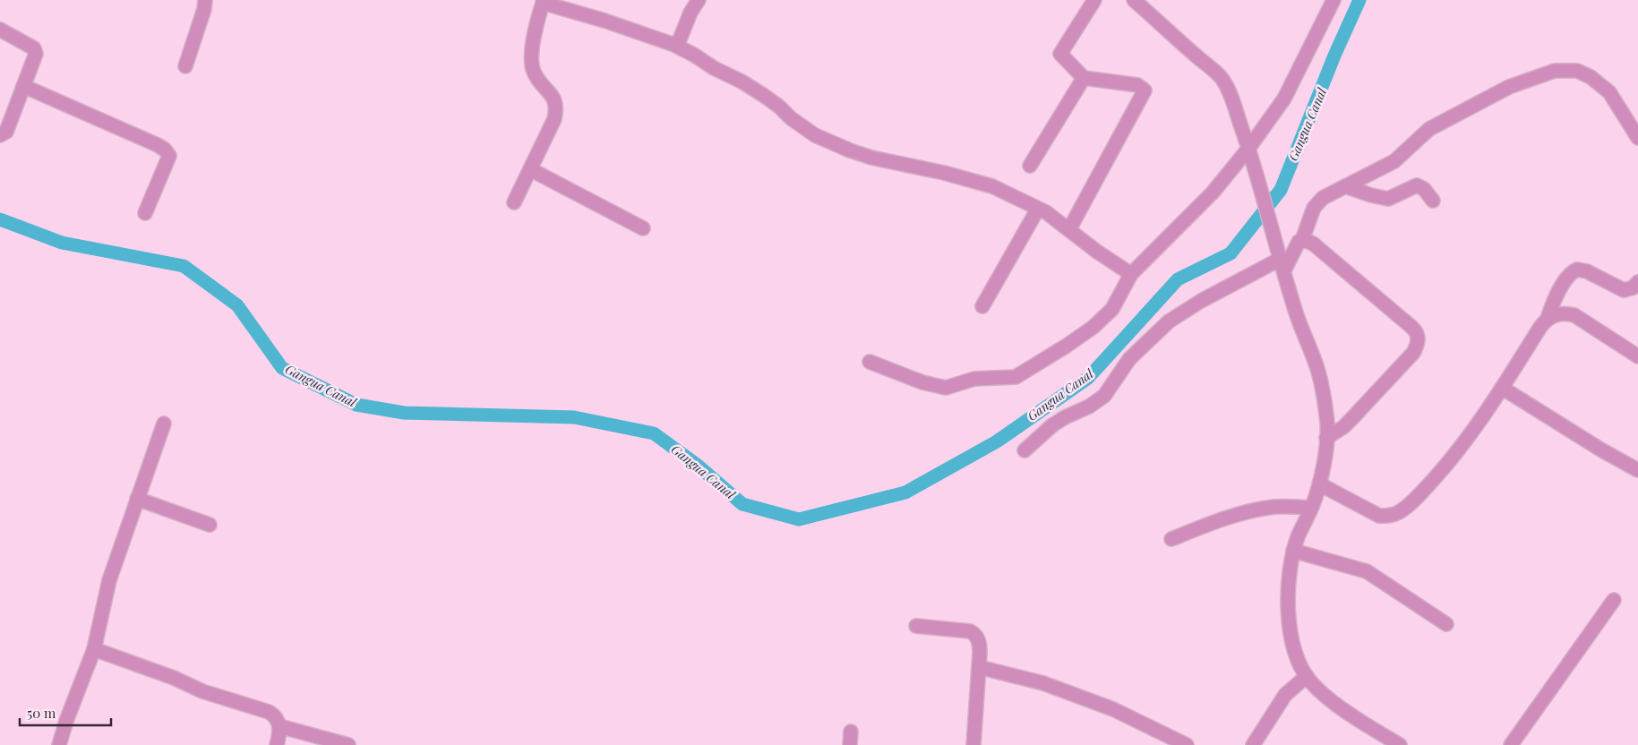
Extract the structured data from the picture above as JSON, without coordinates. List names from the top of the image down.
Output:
{
  "water": ["Gangua Canal"],
  "scale_bar": "50 m"
}
